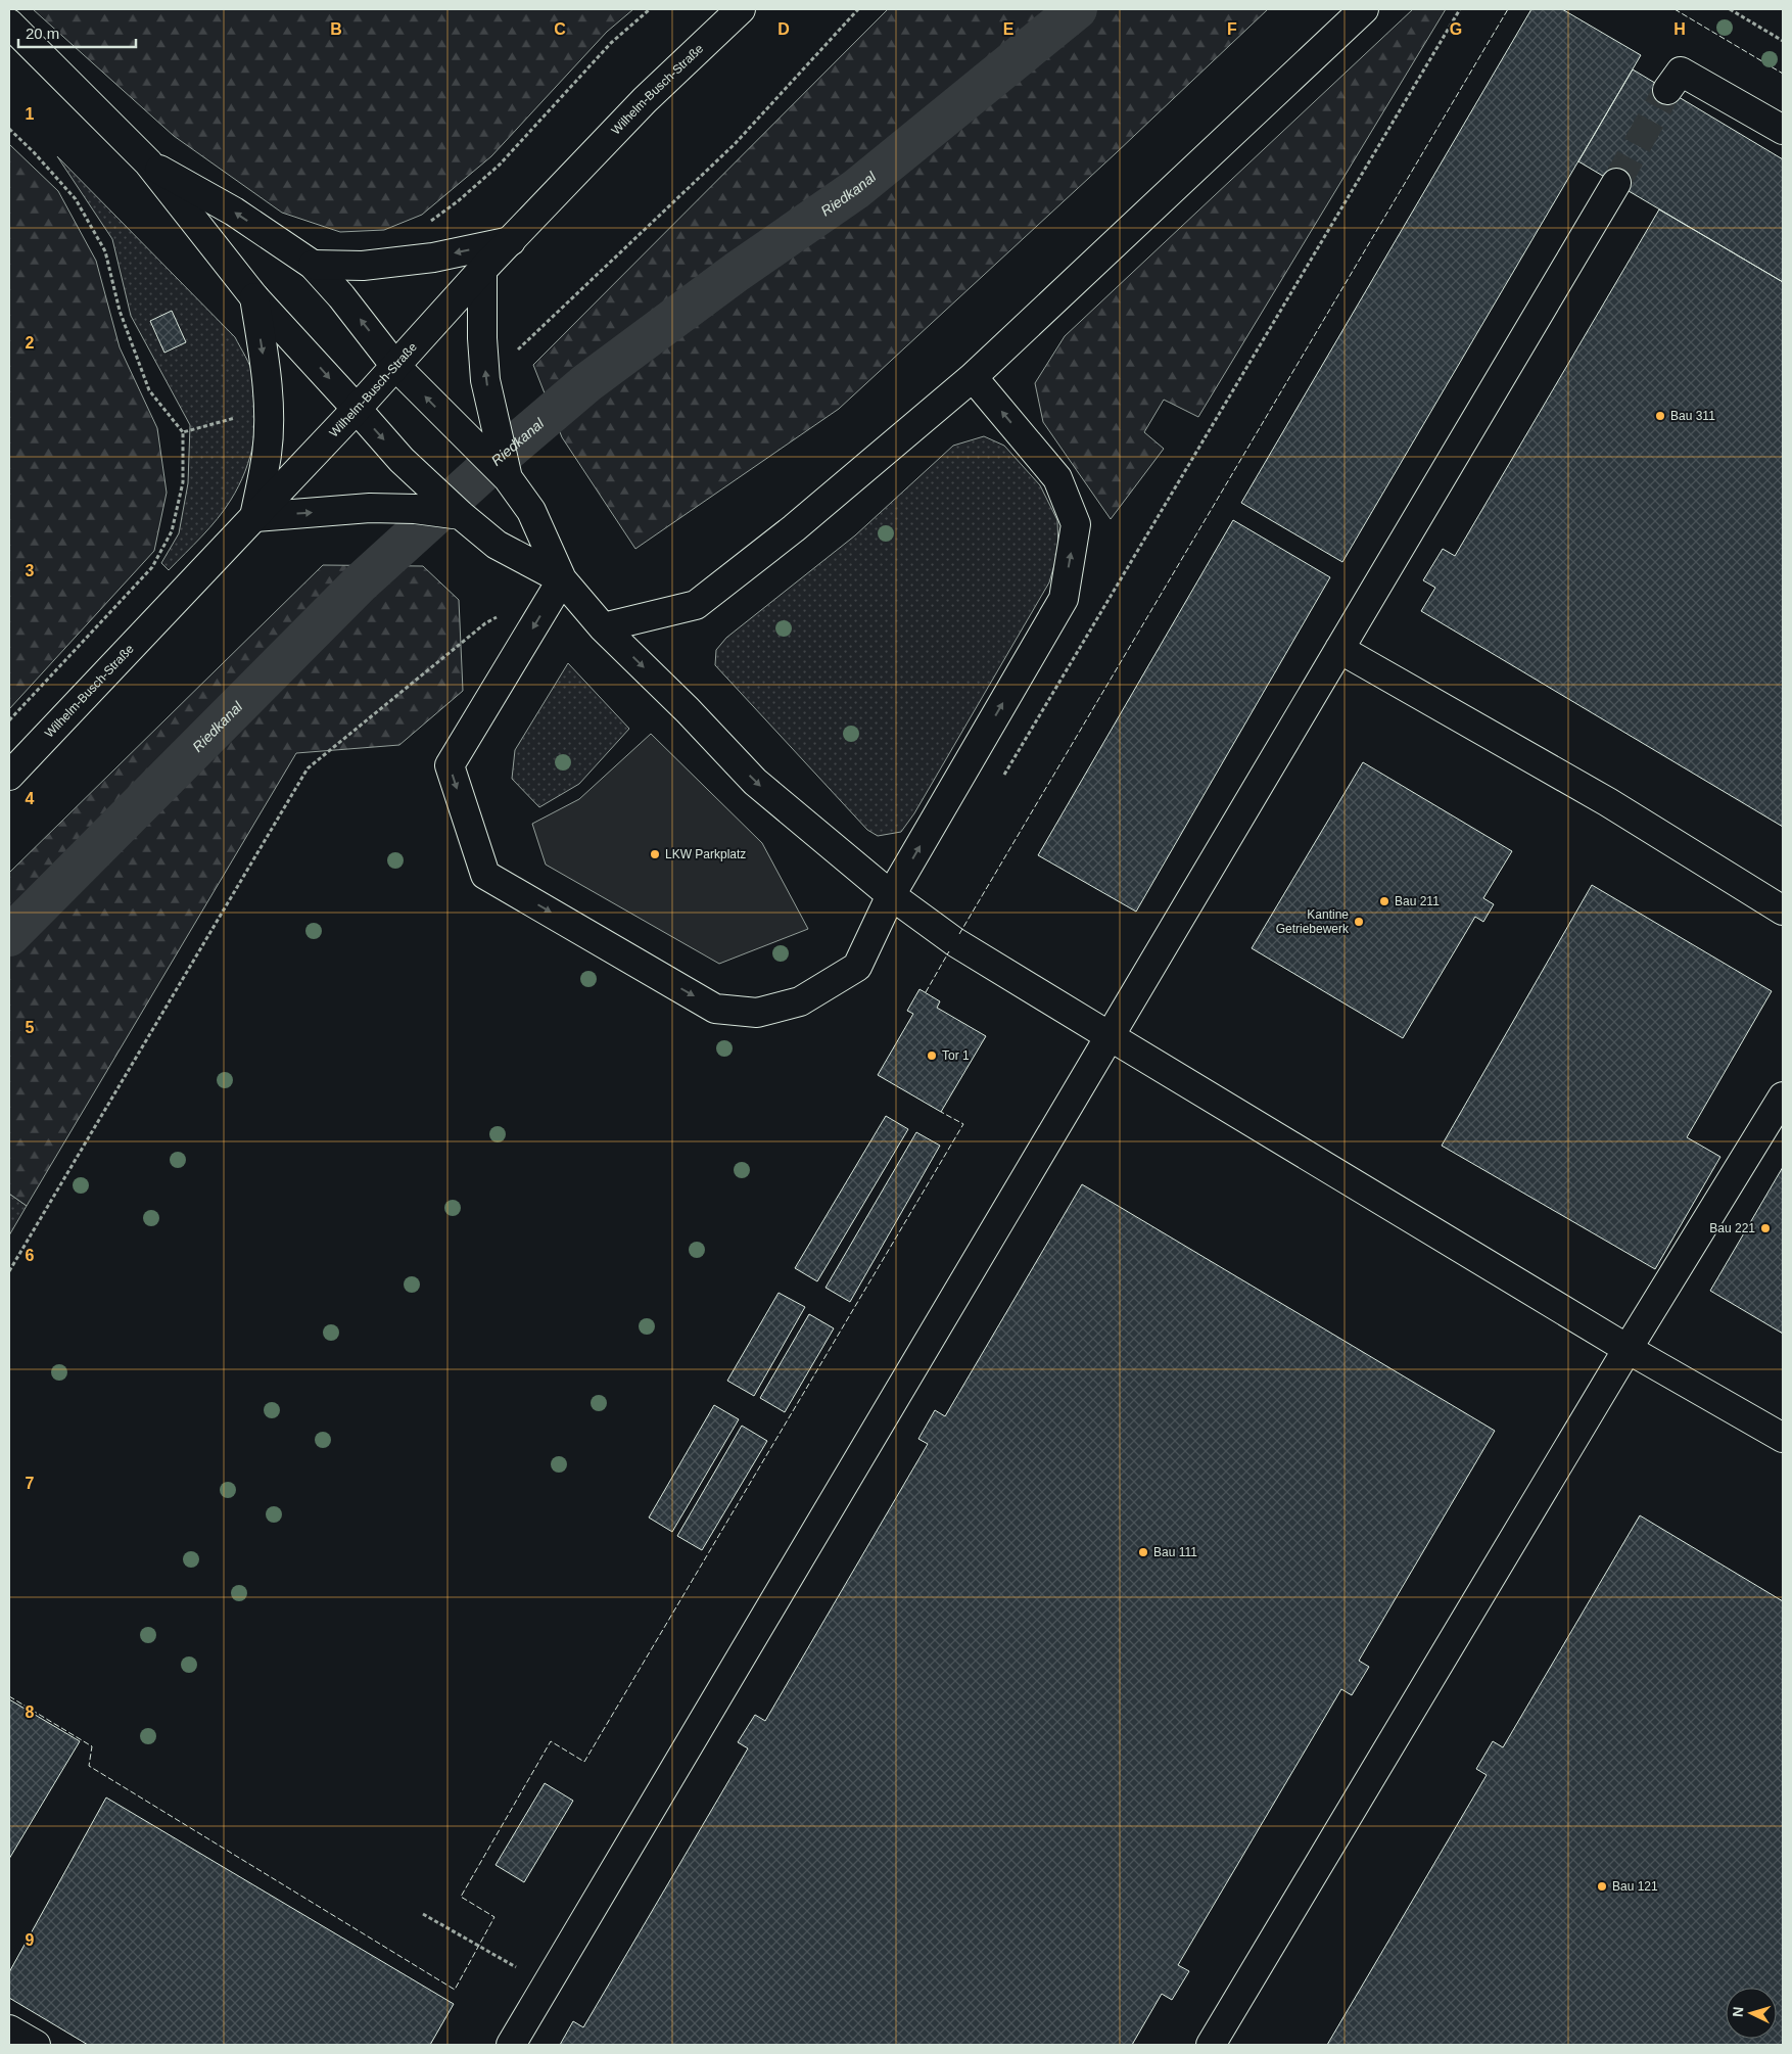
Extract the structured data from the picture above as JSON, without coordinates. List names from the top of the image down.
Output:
{
  "streets": {
    "main road": ["Wilhelm-Busch-Straße"]
  },
  "water": ["Riedkanal"],
  "places": [
    "Bau 311",
    "LKW Parkplatz",
    "Bau 211",
    "Kantine Getriebewerk",
    "Tor 1",
    "Bau 221",
    "Bau 111",
    "Bau 121"
  ],
  "scale_bar": "20 m",
  "north": "left",
  "grid": {
    "columns": [
      "B",
      "C",
      "D",
      "E",
      "F",
      "G",
      "H"
    ],
    "rows": [
      "1",
      "2",
      "3",
      "4",
      "5",
      "6",
      "7",
      "8",
      "9"
    ]
  }
}
